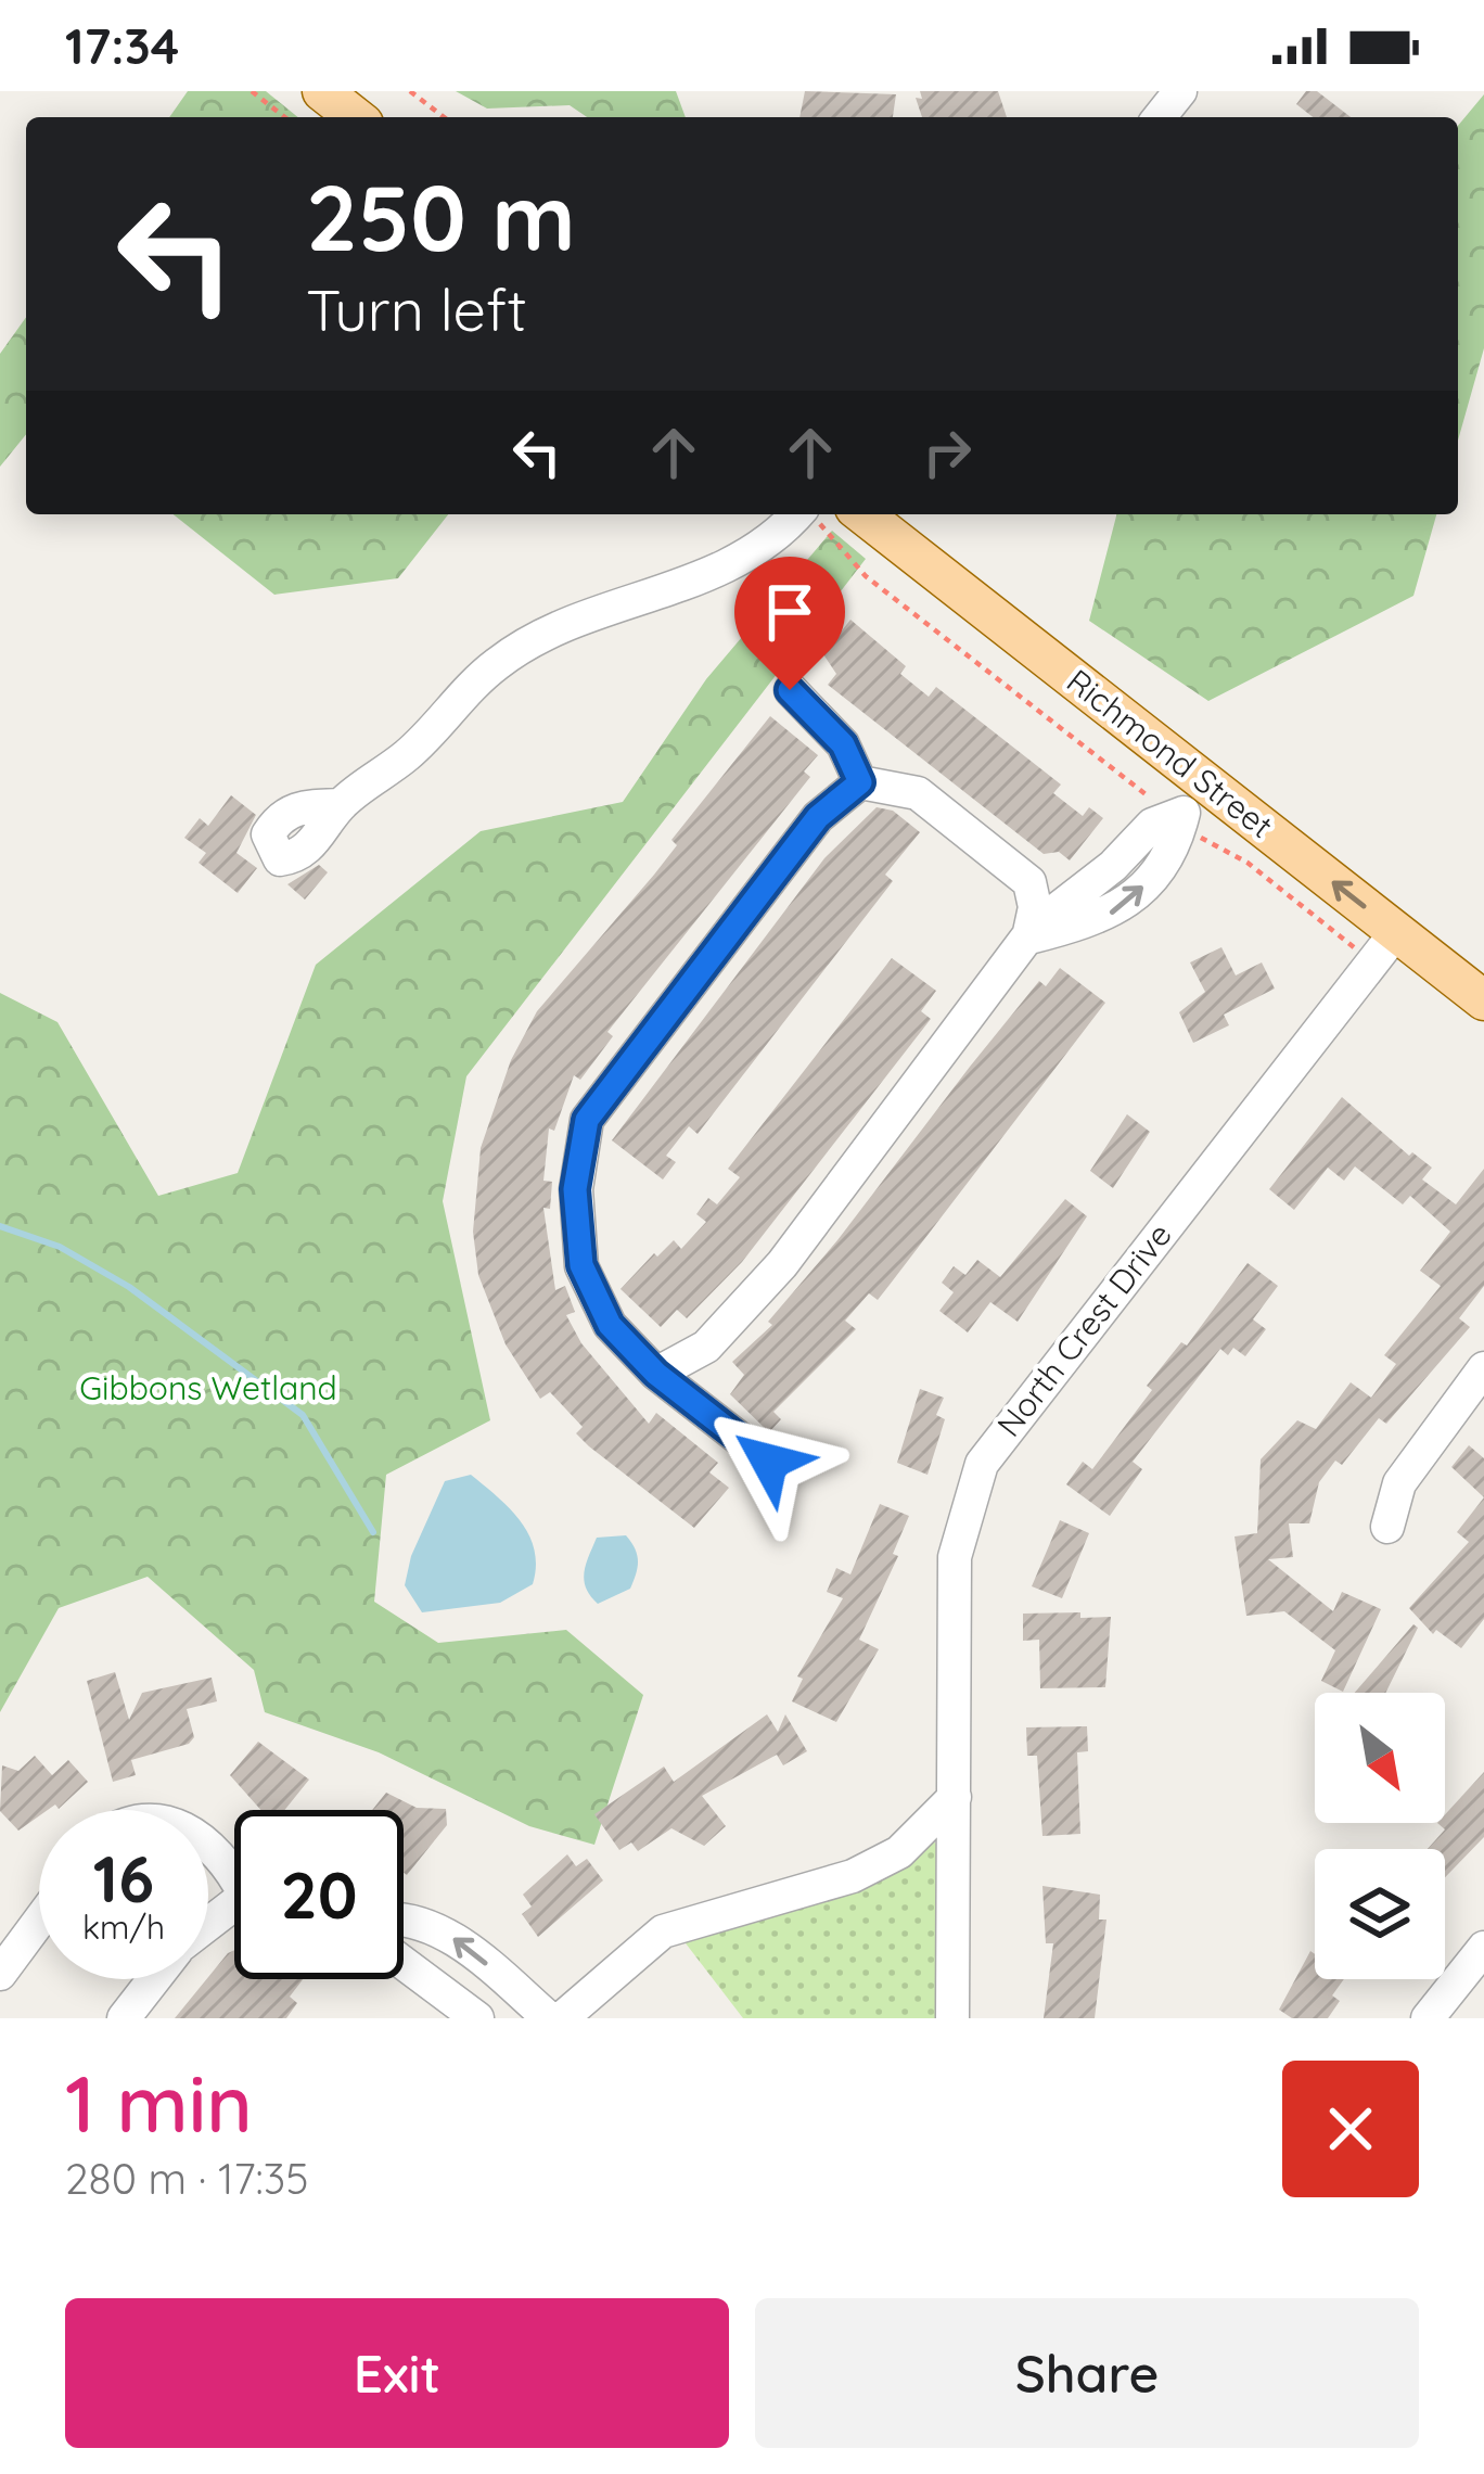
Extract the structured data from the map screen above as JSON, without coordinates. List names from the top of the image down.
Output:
{
  "streets": {
    "main road": ["Richmond Street"],
    "street": ["North Crest Drive"]
  },
  "crossings": [
    ["Richmond Street", "North Crest Drive"]
  ],
  "one_way": ["Richmond Street"],
  "parks": ["Gibbons Wetland"],
  "north": "bottom right",
  "page": {
    "status": "17:34",
    "turn": ["250 m", "Turn left"],
    "speed": "16 km/h",
    "limit": "20",
    "heading": ["1 min", "280 m · 17:35"],
    "buttons": ["Exit", "Share"]
  }
}
